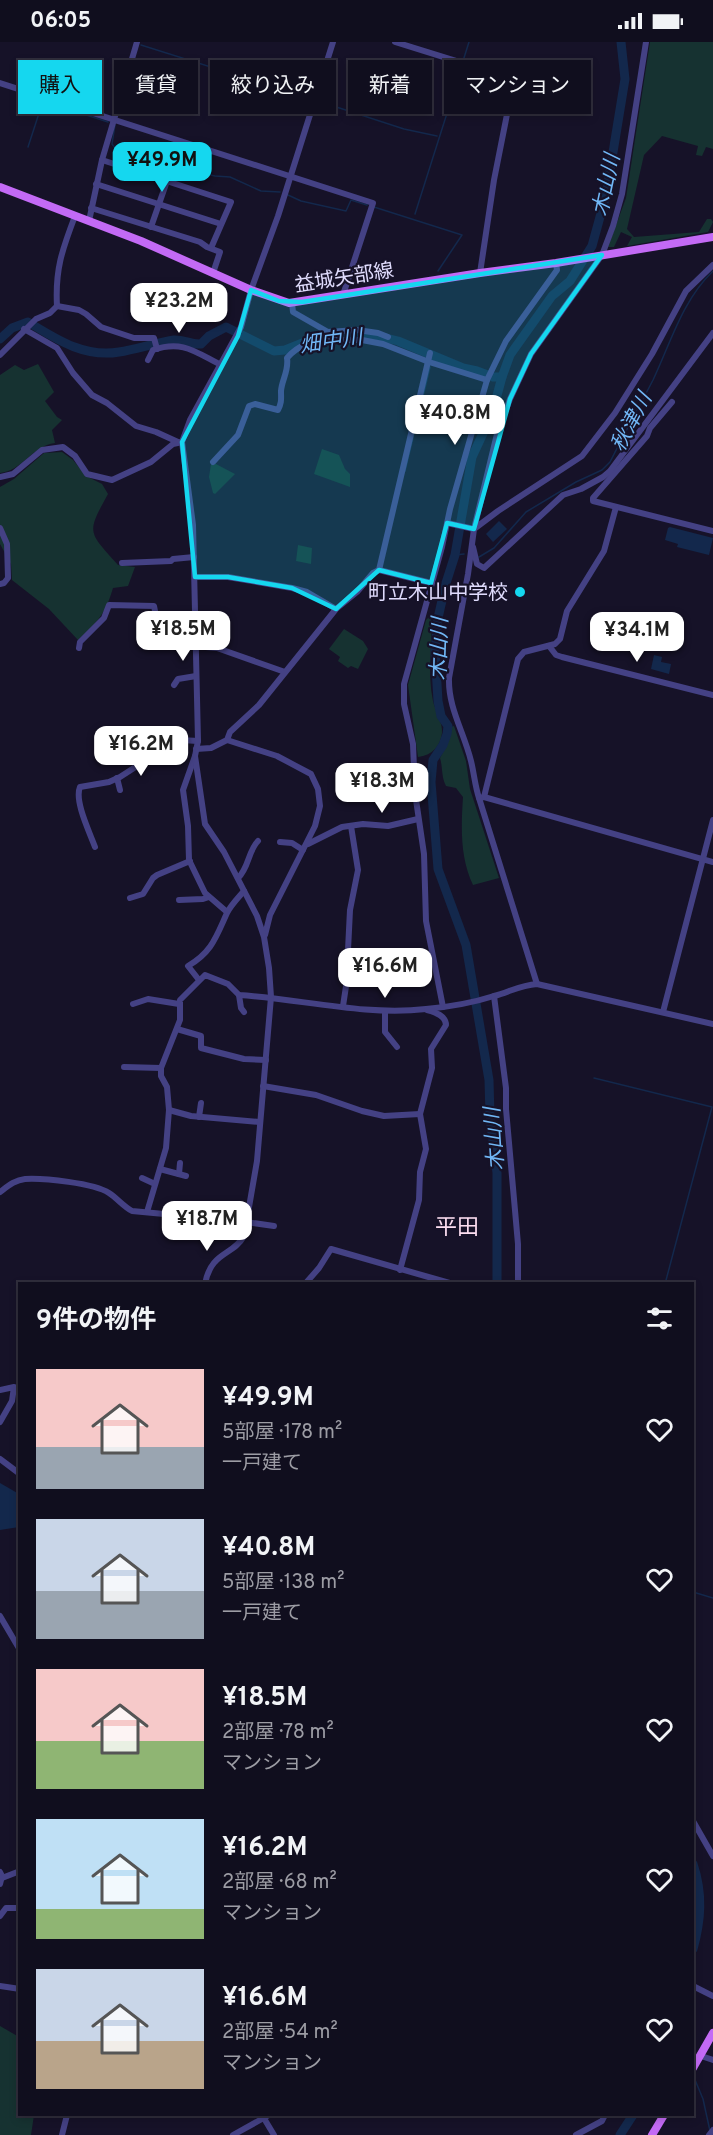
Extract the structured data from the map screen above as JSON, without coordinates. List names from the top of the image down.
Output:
{
  "streets": {
    "main road": ["益城矢部線"]
  },
  "districts": ["平田"],
  "water": ["木山川", "畑中川", "秋津川"],
  "places": ["町立木山中学校"],
  "page": {
    "status": "06:05",
    "chip": [
      "購入",
      "賃貸",
      "絞り込み",
      "新着",
      "マンション"
    ],
    "price": [
      "¥49.9M",
      "¥23.2M",
      "¥40.8M",
      "¥18.5M",
      "¥34.1M",
      "¥16.2M",
      "¥18.3M",
      "¥16.6M",
      "¥18.7M"
    ],
    "heading": "9件の物件",
    "list": [
      {
        "name": "¥49.9M",
        "note": "5部屋 · 178 m² · 一戸建て"
      },
      {
        "name": "¥40.8M",
        "note": "5部屋 · 138 m² · 一戸建て"
      },
      {
        "name": "¥18.5M",
        "note": "2部屋 · 78 m² · マンション"
      },
      {
        "name": "¥16.2M",
        "note": "2部屋 · 68 m² · マンション"
      },
      {
        "name": "¥16.6M",
        "note": "2部屋 · 54 m² · マンション"
      }
    ]
  }
}
